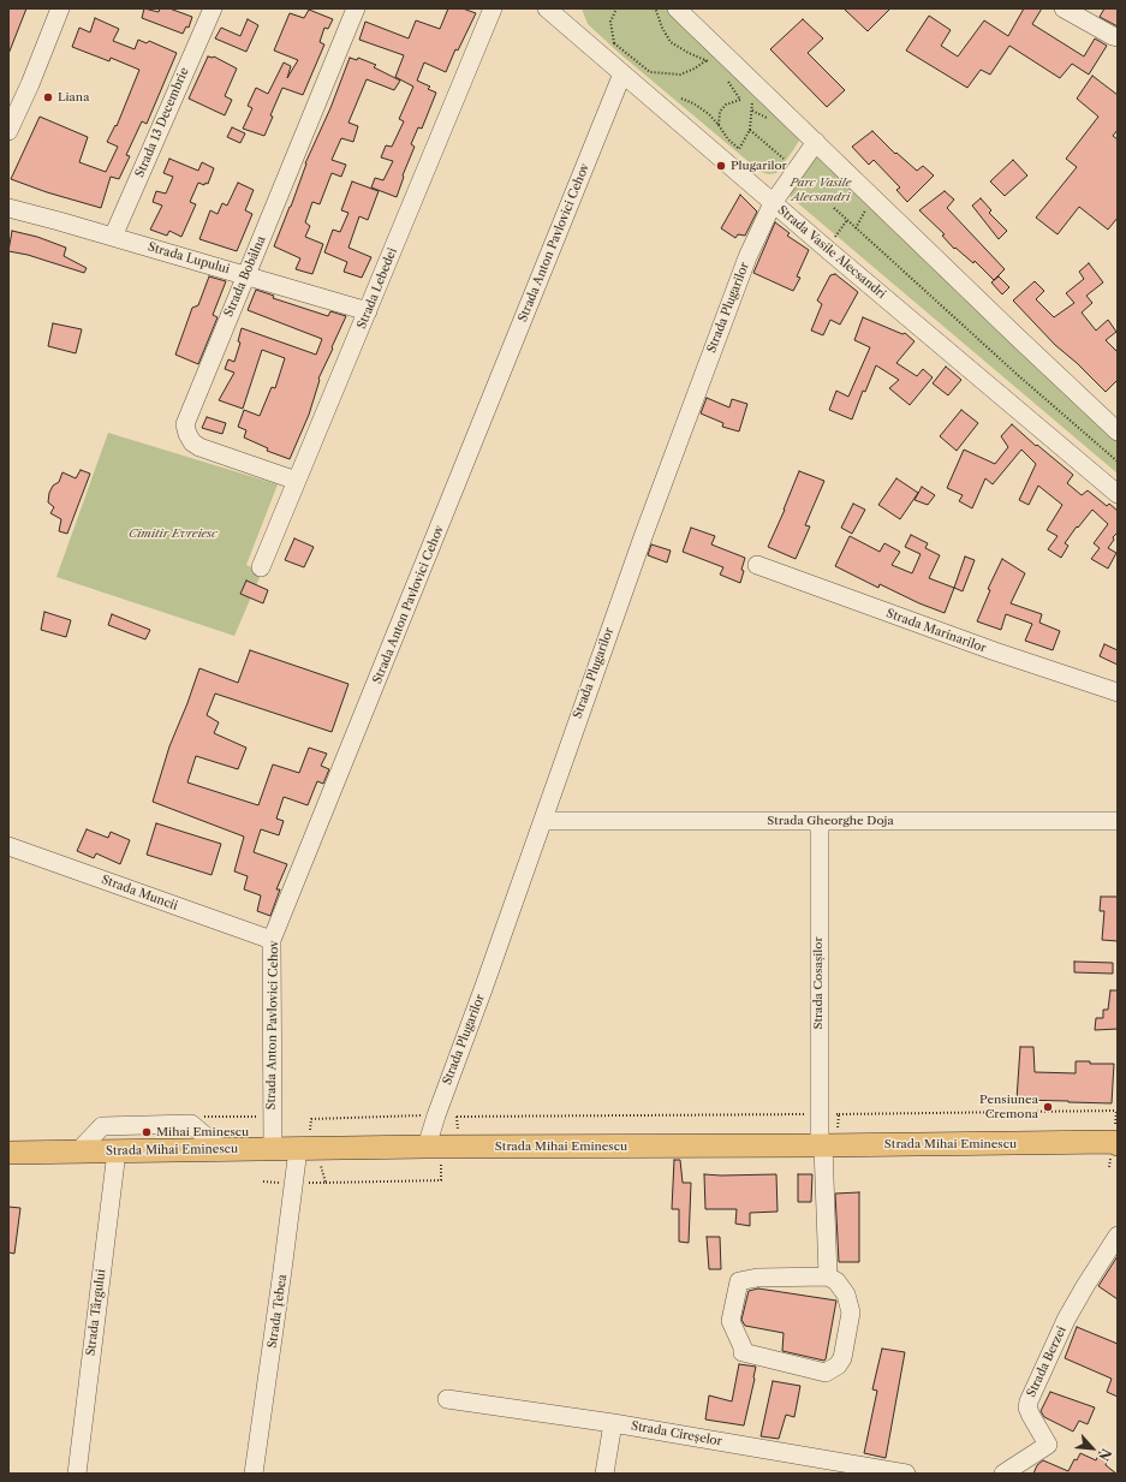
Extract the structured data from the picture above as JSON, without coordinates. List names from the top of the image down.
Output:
{
  "streets": {
    "main road": ["Strada Mihai Eminescu"],
    "street": [
      "Strada 13 Decembrie",
      "Strada Anton Pavlovici Cehov",
      "Strada Vasile Alecsandri",
      "Strada Lupului",
      "Strada Bobâlna",
      "Strada Lebedei",
      "Strada Plugarilor",
      "Strada Marinarilor",
      "Strada Gheorghe Doja",
      "Strada Muncii",
      "Strada Cosașilor",
      "Strada Țebea",
      "Strada Târgului",
      "Strada Berzei",
      "Strada Cireșelor"
    ]
  },
  "crossings": [
    ["Strada 13 Decembrie", "Strada Lupului"],
    ["Strada Anton Pavlovici Cehov", "Strada Vasile Alecsandri"],
    ["Strada Anton Pavlovici Cehov", "Strada Muncii"],
    ["Strada Anton Pavlovici Cehov", "Strada Mihai Eminescu"],
    ["Strada Vasile Alecsandri", "Strada Plugarilor"],
    ["Strada Lupului", "Strada Bobâlna"],
    ["Strada Lupului", "Strada Lebedei"],
    ["Strada Bobâlna", "Strada Lebedei"],
    ["Strada Plugarilor", "Strada Gheorghe Doja"],
    ["Strada Plugarilor", "Strada Mihai Eminescu"],
    ["Strada Gheorghe Doja", "Strada Cosașilor"],
    ["Strada Cosașilor", "Strada Mihai Eminescu"],
    ["Strada Mihai Eminescu", "Strada Țebea"],
    ["Strada Mihai Eminescu", "Strada Târgului"]
  ],
  "parks": ["Parc Vasile Alecsandri", "Cimitir Evreiesc"],
  "places": [
    "Liana",
    "Plugarilor",
    "Pensiunea Cremona",
    "Mihai Eminescu"
  ],
  "north": "bottom right"
}
